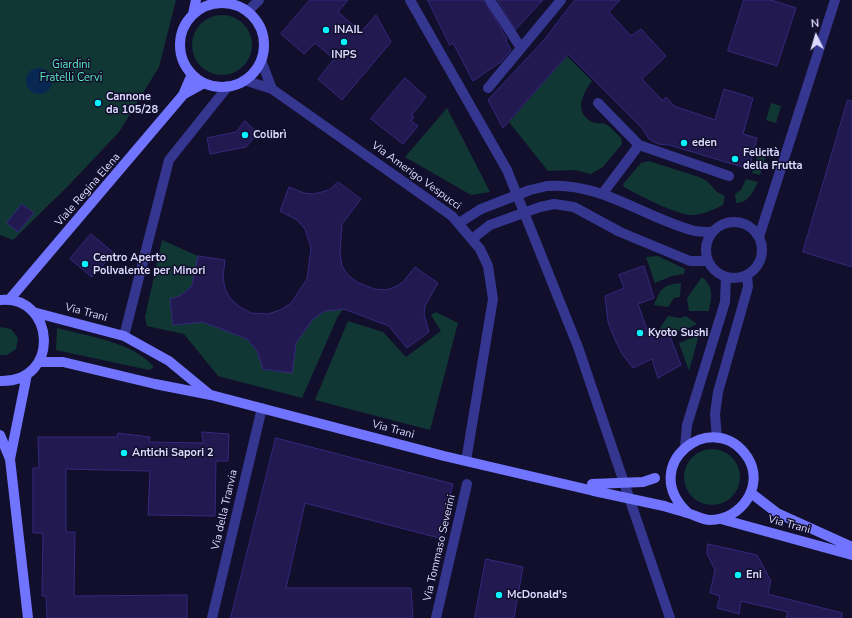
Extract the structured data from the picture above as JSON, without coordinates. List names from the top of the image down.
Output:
{
  "streets": {
    "main road": ["Viale Regina Elena", "Via Trani"],
    "street": ["Via Amerigo Vespucci", "Via della Tranvia", "Via Tommaso Severini"]
  },
  "crossings": [
    ["Via Amerigo Vespucci", "Viale Regina Elena"],
    ["Via Amerigo Vespucci", "Via Trani"],
    ["Viale Regina Elena", "Via Trani"],
    ["Via Trani", "Via della Tranvia"]
  ],
  "parks": ["Giardini Fratelli Cervi"],
  "places": [
    "INAIL",
    "INPS",
    "Cannone da 105/28",
    "Colibrì",
    "eden",
    "Felicità della Frutta",
    "Centro Aperto Polivalente per Minori",
    "Kyoto Sushi",
    "Antichi Sapori 2",
    "Eni",
    "McDonald's"
  ],
  "north": "top"
}
